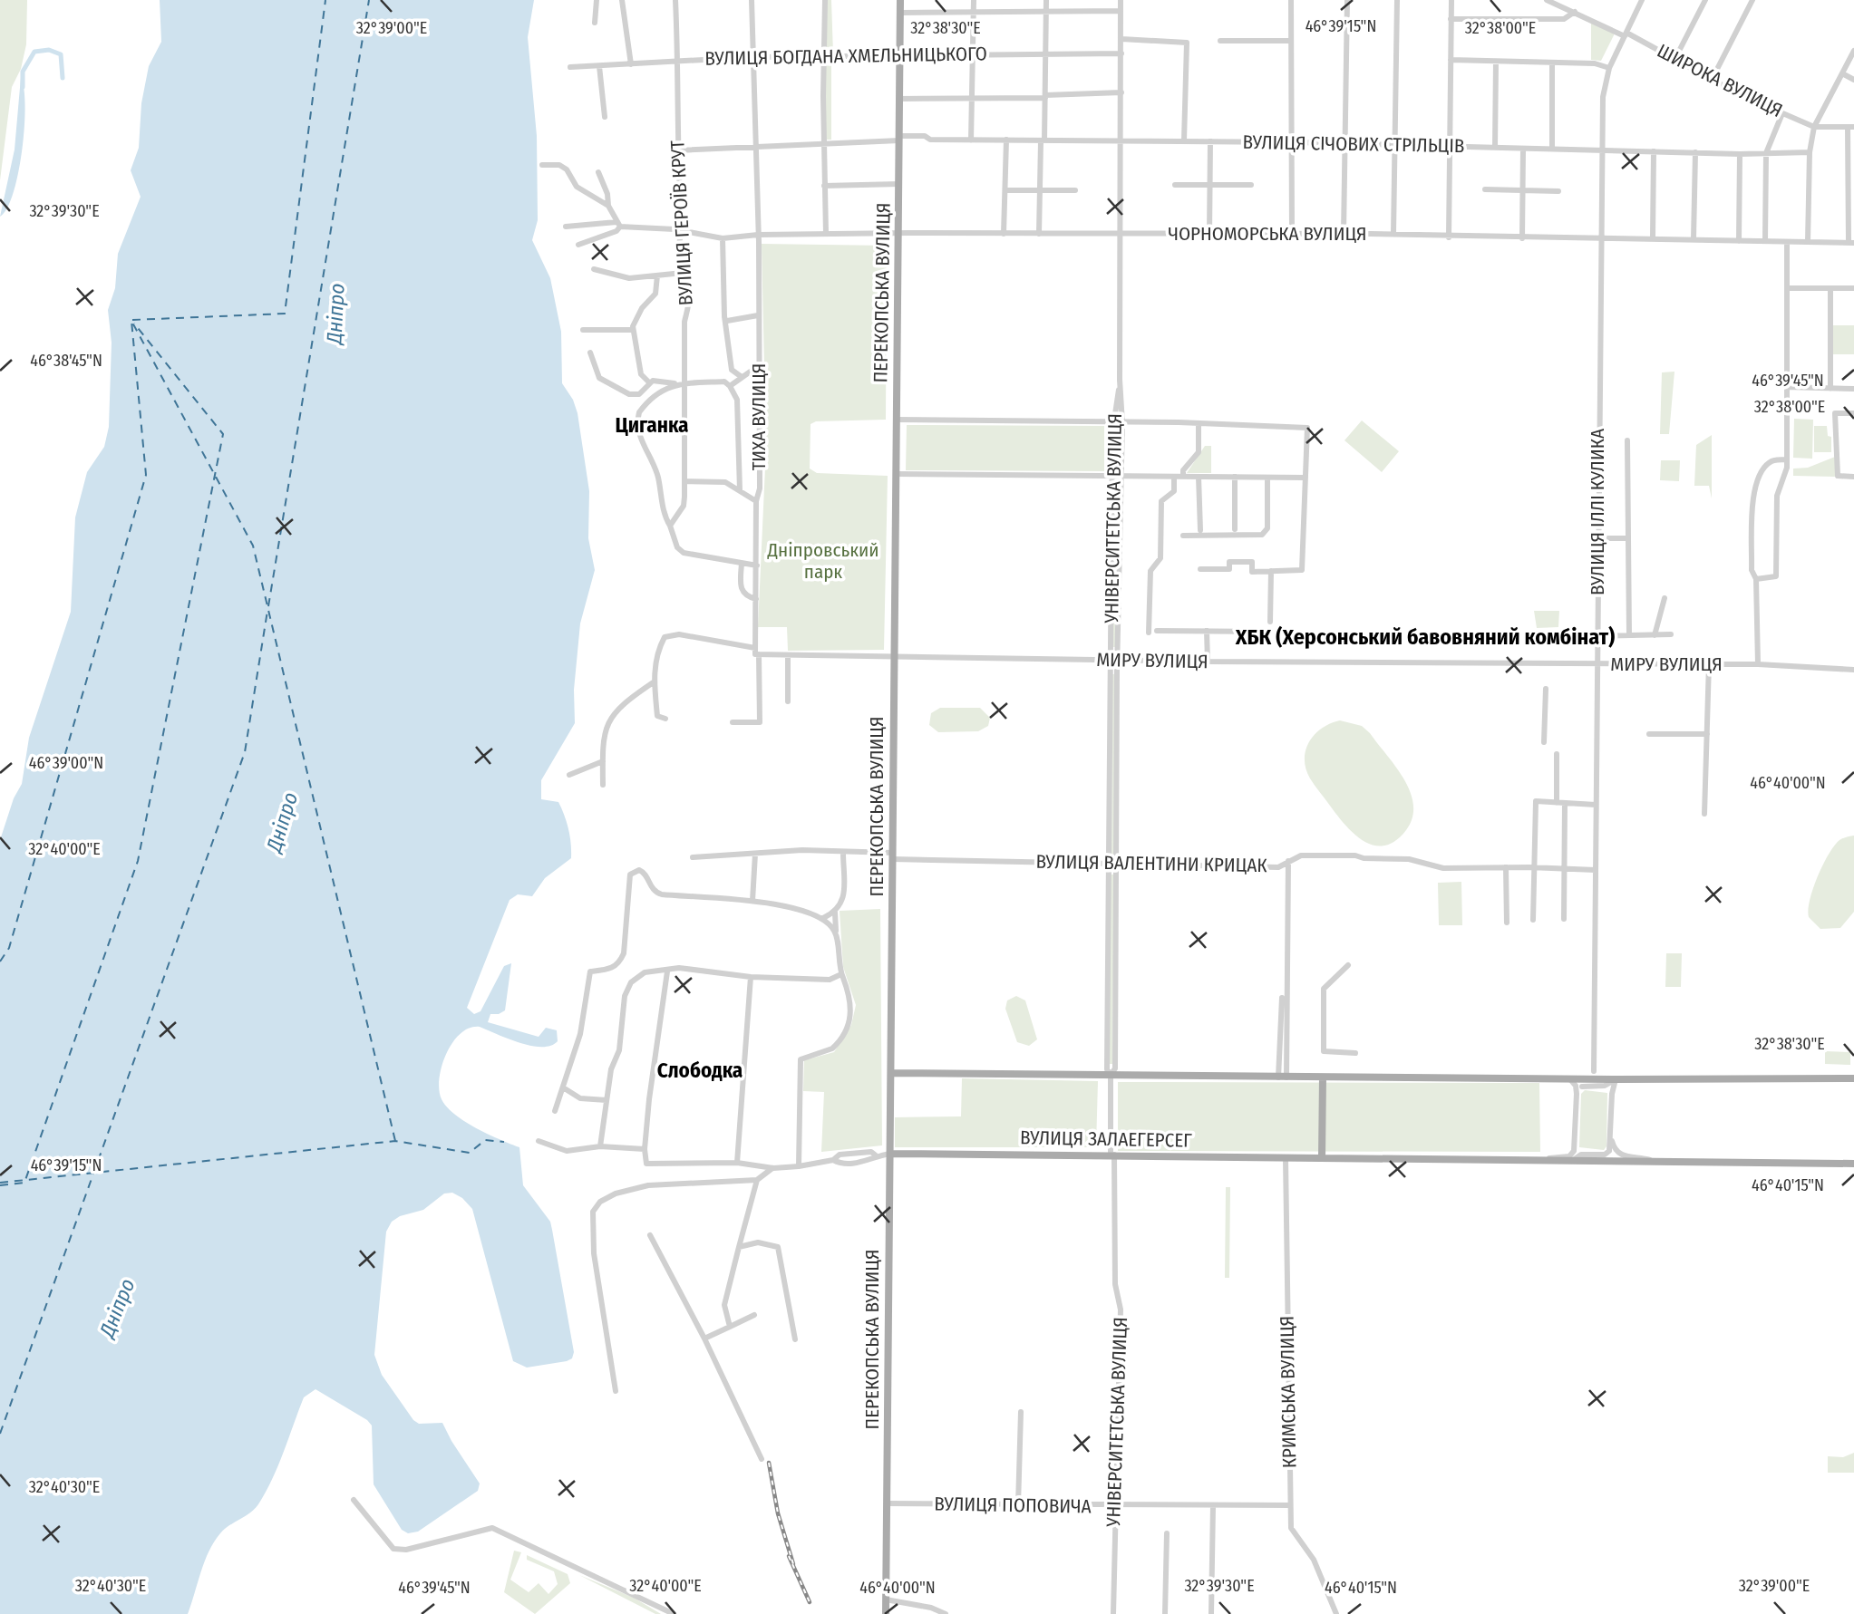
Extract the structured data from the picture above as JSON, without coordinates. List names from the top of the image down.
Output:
{
  "streets": {
    "main road": ["ПЕРЕКОПСЬКА ВУЛИЦЯ", "ВУЛИЦЯ ЗАЛАЕГЕРСЕГ"],
    "street": [
      "ВУЛИЦЯ БОГДАНА ХМЕЛЬНИЦЬКОГО",
      "ШИРОКА ВУЛИЦЯ",
      "ВУЛИЦЯ СІЧОВИХ СТРІЛЬЦІВ",
      "ВУЛИЦЯ ГЕРОЇВ КРУТ",
      "ЧОРНОМОРСЬКА ВУЛИЦЯ",
      "ТИХА ВУЛИЦЯ",
      "ВУЛИЦЯ ІЛЛІ КУЛИКА",
      "УНІВЕРСИТЕТСЬКА ВУЛИЦЯ",
      "МИРУ ВУЛИЦЯ",
      "ВУЛИЦЯ ВАЛЕНТИНИ КРИЦАК",
      "КРИМСЬКА ВУЛИЦЯ",
      "ВУЛИЦЯ ПОПОВИЧА"
    ]
  },
  "crossings": [
    ["ВУЛИЦЯ БОГДАНА ХМЕЛЬНИЦЬКОГО", "ВУЛИЦЯ ГЕРОЇВ КРУТ"],
    ["ВУЛИЦЯ БОГДАНА ХМЕЛЬНИЦЬКОГО", "ПЕРЕКОПСЬКА ВУЛИЦЯ"],
    ["ВУЛИЦЯ БОГДАНА ХМЕЛЬНИЦЬКОГО", "ТИХА ВУЛИЦЯ"],
    ["ВУЛИЦЯ БОГДАНА ХМЕЛЬНИЦЬКОГО", "УНІВЕРСИТЕТСЬКА ВУЛИЦЯ"],
    ["ШИРОКА ВУЛИЦЯ", "ВУЛИЦЯ ІЛЛІ КУЛИКА"],
    ["ВУЛИЦЯ СІЧОВИХ СТРІЛЬЦІВ", "ВУЛИЦЯ ГЕРОЇВ КРУТ"],
    ["ВУЛИЦЯ СІЧОВИХ СТРІЛЬЦІВ", "ПЕРЕКОПСЬКА ВУЛИЦЯ"],
    ["ВУЛИЦЯ СІЧОВИХ СТРІЛЬЦІВ", "ТИХА ВУЛИЦЯ"],
    ["ВУЛИЦЯ СІЧОВИХ СТРІЛЬЦІВ", "ВУЛИЦЯ ІЛЛІ КУЛИКА"],
    ["ВУЛИЦЯ СІЧОВИХ СТРІЛЬЦІВ", "УНІВЕРСИТЕТСЬКА ВУЛИЦЯ"],
    ["ВУЛИЦЯ ГЕРОЇВ КРУТ", "ЧОРНОМОРСЬКА ВУЛИЦЯ"],
    ["ЧОРНОМОРСЬКА ВУЛИЦЯ", "ПЕРЕКОПСЬКА ВУЛИЦЯ"],
    ["ЧОРНОМОРСЬКА ВУЛИЦЯ", "ТИХА ВУЛИЦЯ"],
    ["ЧОРНОМОРСЬКА ВУЛИЦЯ", "ВУЛИЦЯ ІЛЛІ КУЛИКА"],
    ["ЧОРНОМОРСЬКА ВУЛИЦЯ", "УНІВЕРСИТЕТСЬКА ВУЛИЦЯ"],
    ["ПЕРЕКОПСЬКА ВУЛИЦЯ", "МИРУ ВУЛИЦЯ"],
    ["ПЕРЕКОПСЬКА ВУЛИЦЯ", "ВУЛИЦЯ ВАЛЕНТИНИ КРИЦАК"],
    ["ПЕРЕКОПСЬКА ВУЛИЦЯ", "ВУЛИЦЯ ЗАЛАЕГЕРСЕГ"],
    ["ПЕРЕКОПСЬКА ВУЛИЦЯ", "ВУЛИЦЯ ПОПОВИЧА"],
    ["ТИХА ВУЛИЦЯ", "МИРУ ВУЛИЦЯ"],
    ["ВУЛИЦЯ ІЛЛІ КУЛИКА", "МИРУ ВУЛИЦЯ"],
    ["ВУЛИЦЯ ІЛЛІ КУЛИКА", "ВУЛИЦЯ ВАЛЕНТИНИ КРИЦАК"],
    ["УНІВЕРСИТЕТСЬКА ВУЛИЦЯ", "МИРУ ВУЛИЦЯ"],
    ["УНІВЕРСИТЕТСЬКА ВУЛИЦЯ", "ВУЛИЦЯ ВАЛЕНТИНИ КРИЦАК"],
    ["УНІВЕРСИТЕТСЬКА ВУЛИЦЯ", "ВУЛИЦЯ ЗАЛАЕГЕРСЕГ"],
    ["УНІВЕРСИТЕТСЬКА ВУЛИЦЯ", "ВУЛИЦЯ ПОПОВИЧА"],
    ["ВУЛИЦЯ ЗАЛАЕГЕРСЕГ", "КРИМСЬКА ВУЛИЦЯ"],
    ["КРИМСЬКА ВУЛИЦЯ", "ВУЛИЦЯ ПОПОВИЧА"]
  ],
  "districts": ["Циганка", "ХБК (Херсонський бавовняний комбінат)", "Слободка"],
  "water": ["Дніпро"],
  "parks": ["Дніпровський парк"],
  "coordinates": [
    "46°39'15\"N",
    "32°39'00\"E",
    "32°38'30\"E",
    "32°38'00\"E",
    "32°39'30\"E",
    "46°38'45\"N",
    "46°39'45\"N",
    "46°39'00\"N",
    "46°40'00\"N",
    "32°40'00\"E",
    "46°40'15\"N",
    "32°40'30\"E"
  ]
}
